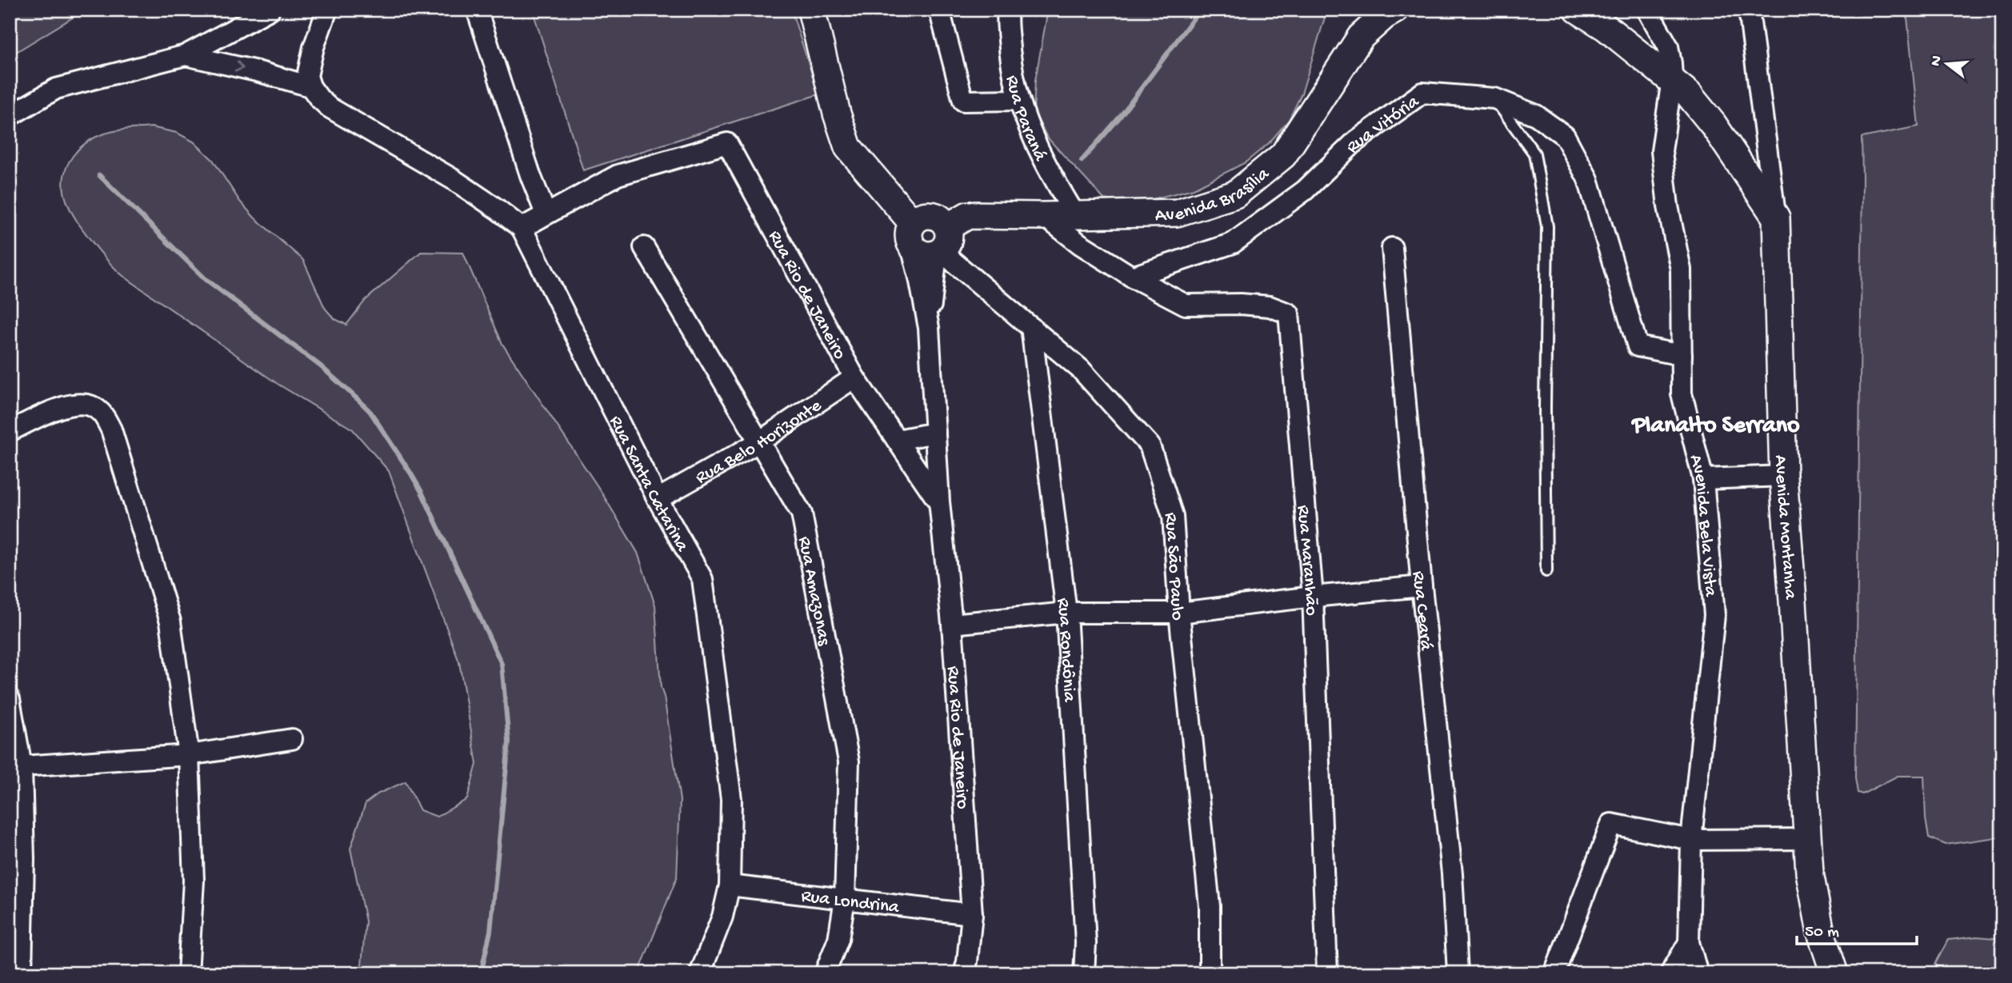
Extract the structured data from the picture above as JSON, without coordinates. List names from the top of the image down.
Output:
{
  "streets": {
    "street": [
      "Rua Paraná",
      "Rua Vitória",
      "Avenida Brasília",
      "Rua Rio de Janeiro",
      "Rua Belo Horizonte",
      "Rua Santa Catarina",
      "Avenida Bela Vista",
      "Avenida Montanha",
      "Rua Maranhão",
      "Rua São Paulo",
      "Rua Amazonas",
      "Rua Ceará",
      "Rua Rondônia",
      "Rua Londrina"
    ]
  },
  "crossings": [
    ["Rua Paraná", "Avenida Brasília"],
    ["Rua Vitória", "Avenida Bela Vista"],
    ["Rua Vitória", "Rua Maranhão"],
    ["Avenida Brasília", "Rua Rio de Janeiro"],
    ["Avenida Brasília", "Rua São Paulo"],
    ["Rua Rio de Janeiro", "Rua Belo Horizonte"],
    ["Rua Rio de Janeiro", "Rua São Paulo"],
    ["Rua Rio de Janeiro", "Rua Londrina"],
    ["Rua Belo Horizonte", "Rua Santa Catarina"],
    ["Rua Belo Horizonte", "Rua Amazonas"],
    ["Rua Santa Catarina", "Rua Londrina"],
    ["Rua São Paulo", "Rua Rondônia"],
    ["Rua Amazonas", "Rua Londrina"]
  ],
  "districts": ["Planalto Serrano"],
  "scale_bar": "50 m",
  "north": "left"
}
